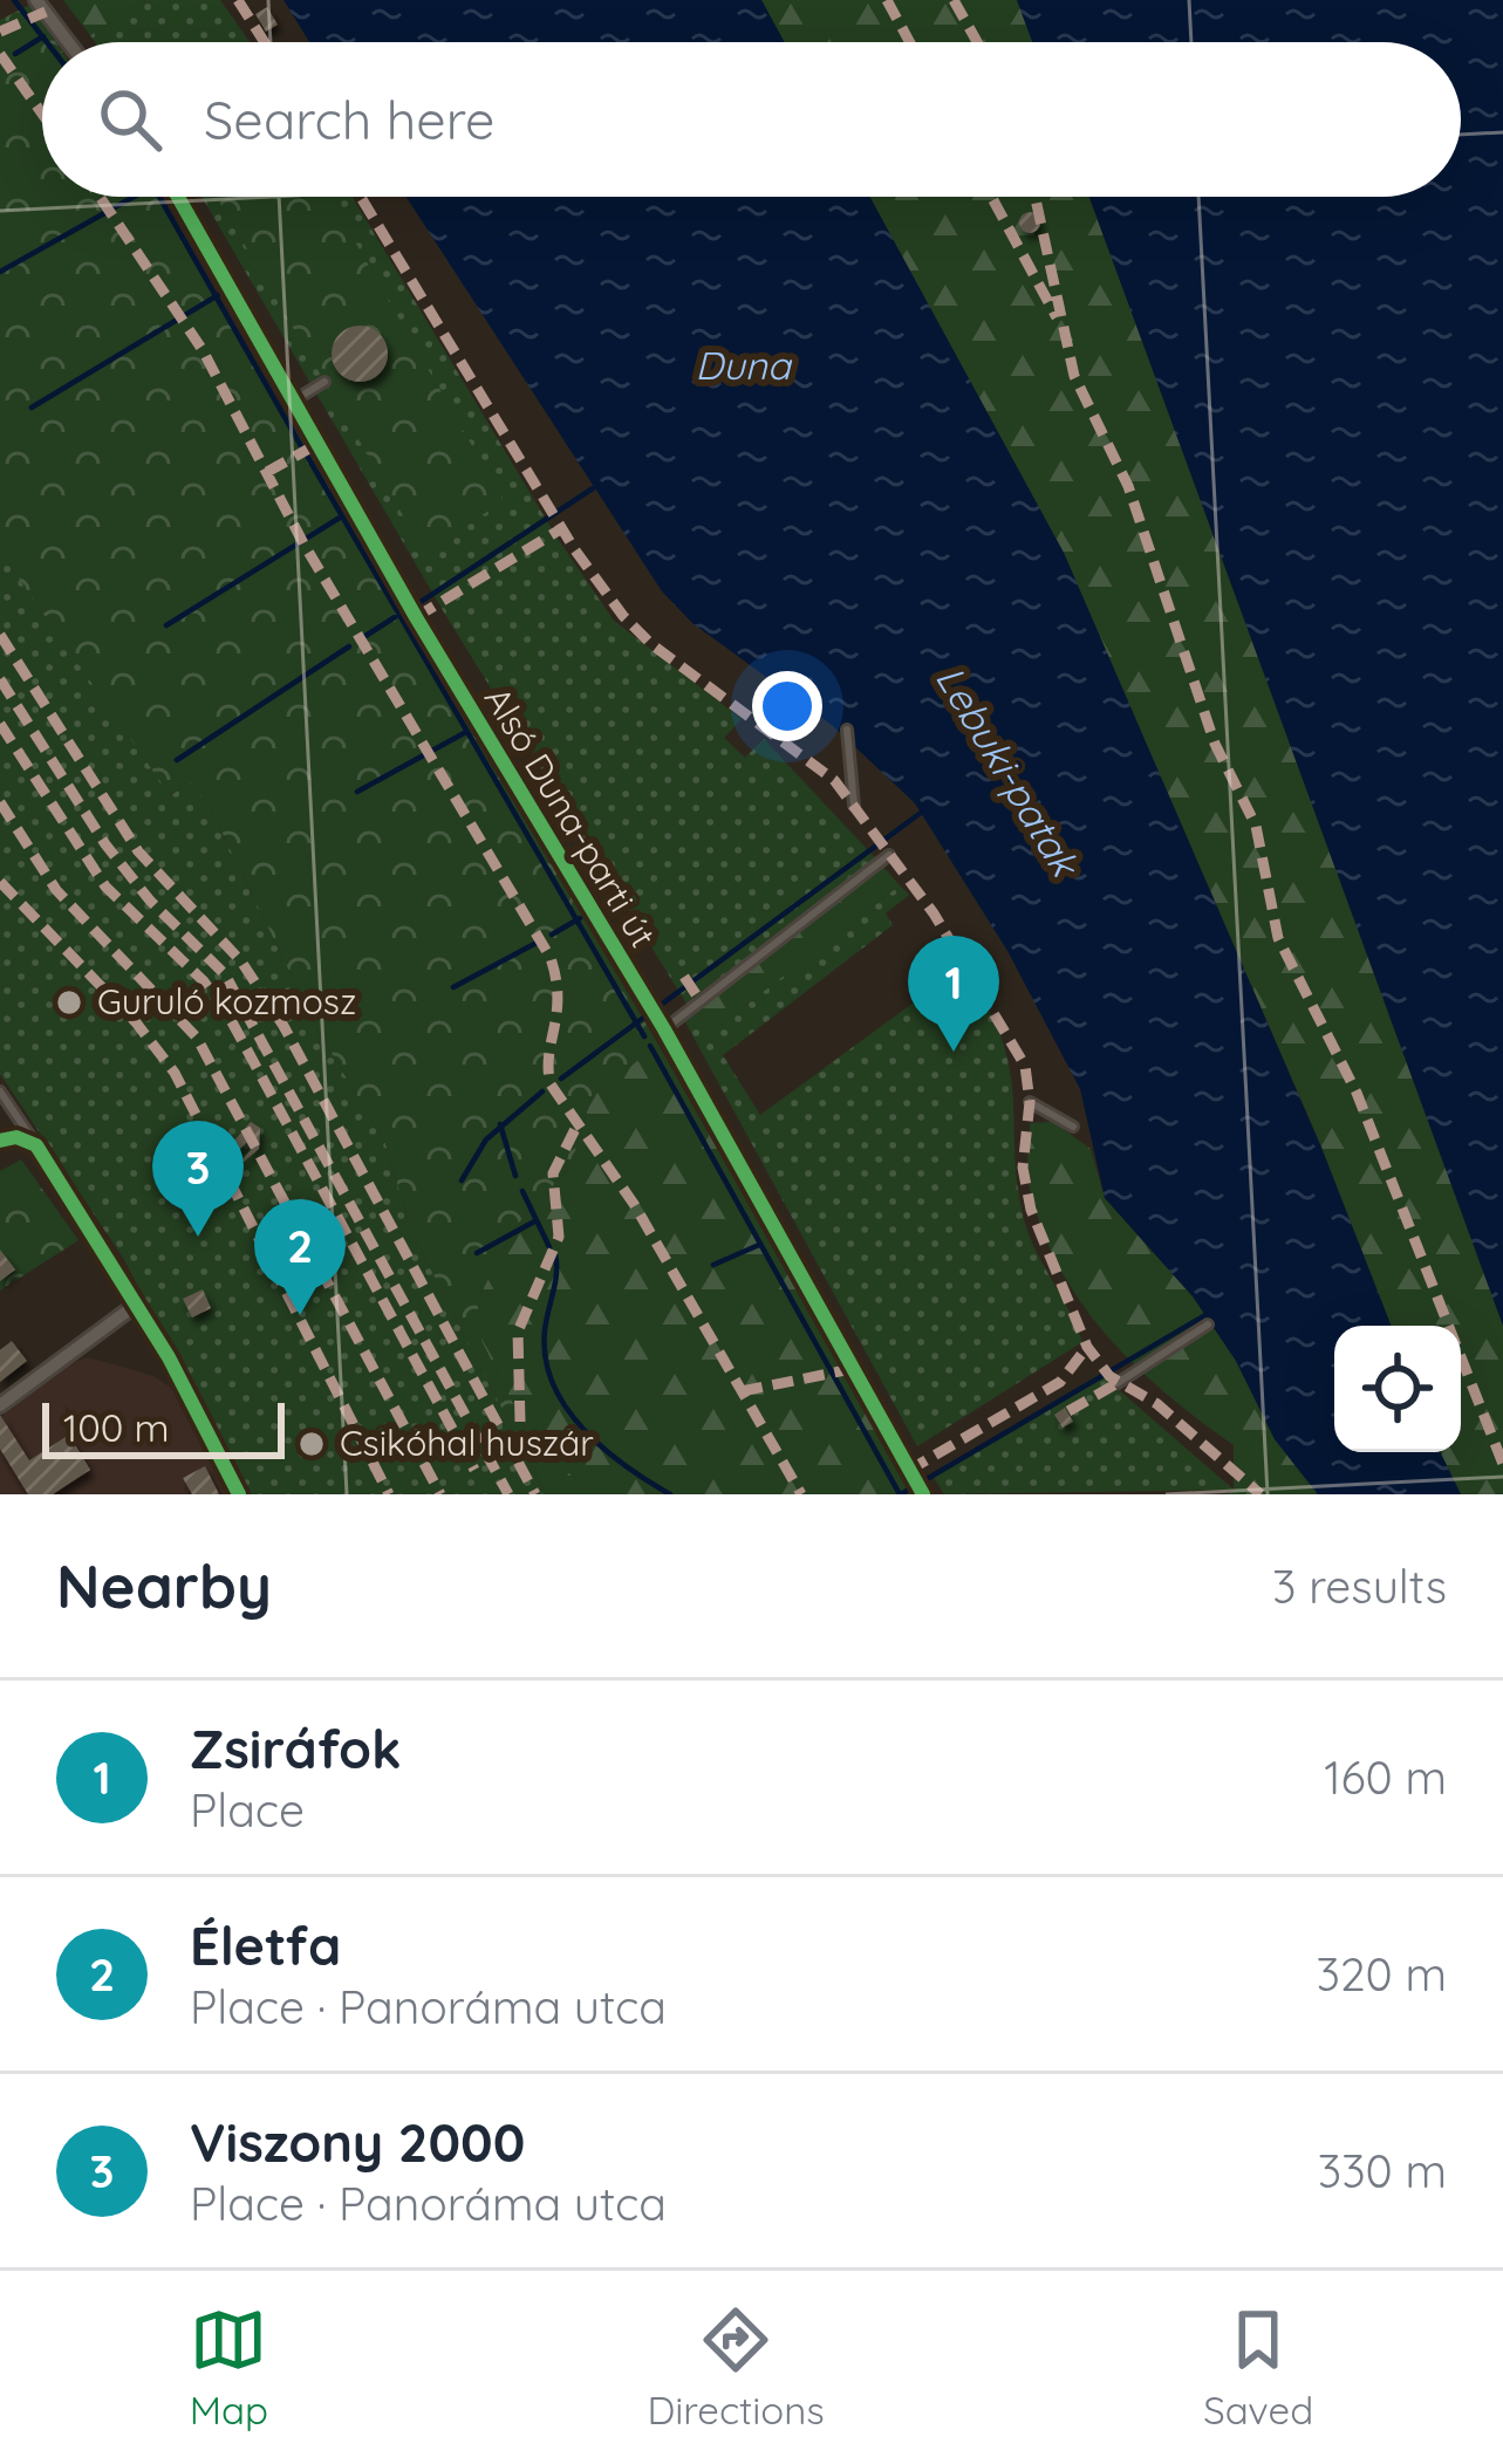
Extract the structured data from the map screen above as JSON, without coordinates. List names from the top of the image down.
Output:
{
  "streets": {
    "street": ["Alsó Duna-parti út"]
  },
  "water": ["Duna", "Lebuki-patak"],
  "places": ["Guruló kozmosz", "Csikóhal huszár"],
  "scale_bar": "100 m",
  "page": {
    "search": "Search here",
    "pins": ["1", "3", "2"],
    "scale": "100 m",
    "heading": ["Nearby", "3 results"],
    "list": [
      {
        "mark": "1",
        "name": "Zsiráfok",
        "note": "Place",
        "value": "160 m"
      },
      {
        "mark": "2",
        "name": "Életfa",
        "note": "Place · Panoráma utca",
        "value": "320 m"
      },
      {
        "mark": "3",
        "name": "Viszony 2000",
        "note": "Place · Panoráma utca",
        "value": "330 m"
      }
    ],
    "nav": ["Map", "Directions", "Saved"]
  }
}
